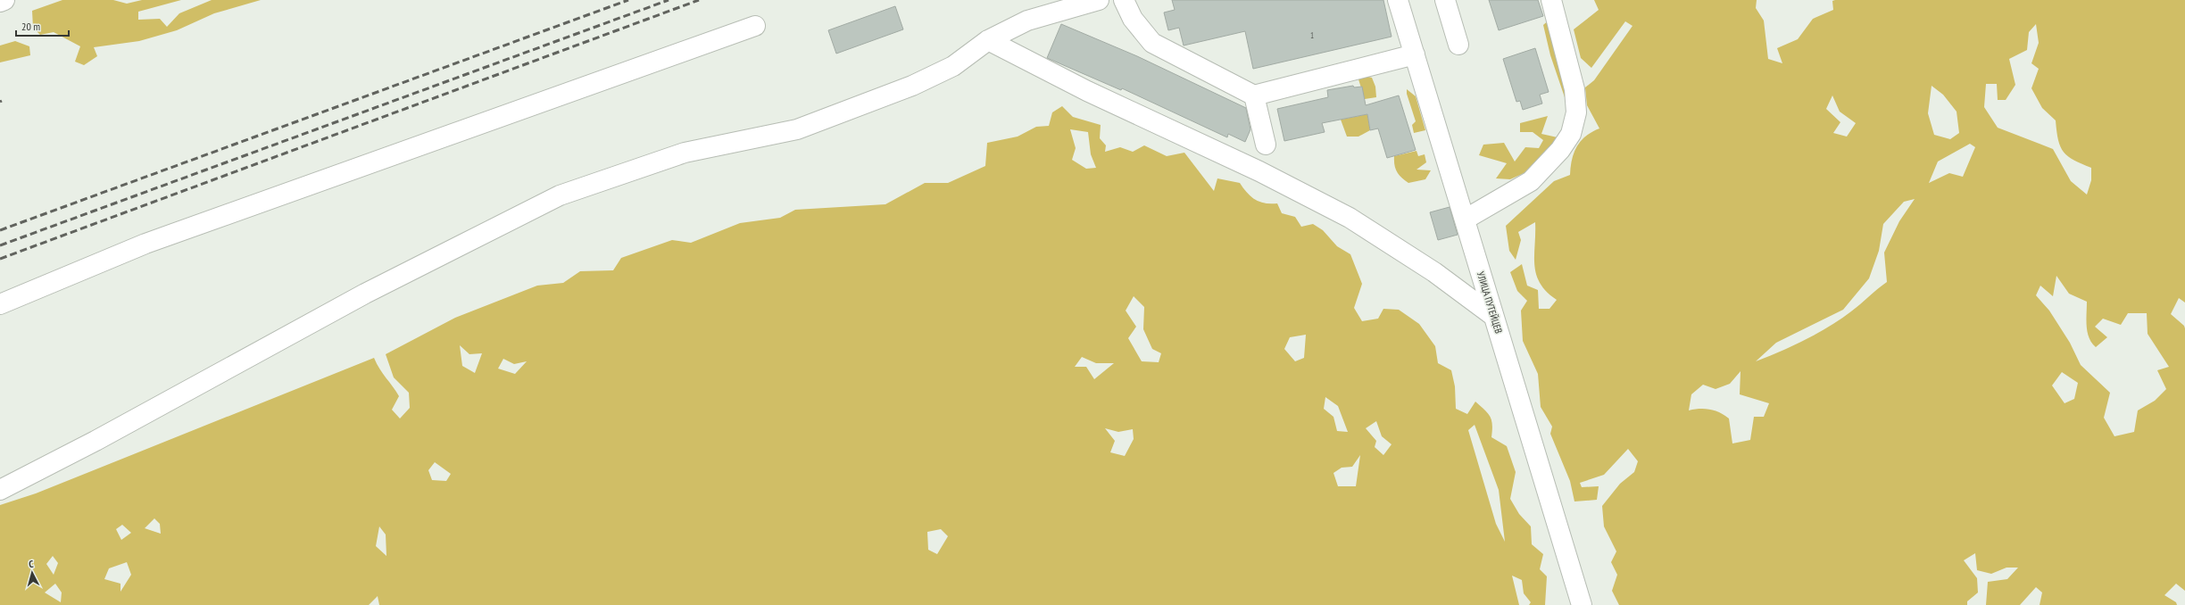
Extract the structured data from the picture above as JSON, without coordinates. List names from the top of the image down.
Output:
{
  "streets": {
    "street": ["УЛИЦА ПУТЕЙЦЕВ"]
  },
  "house_numbers": ["1"],
  "scale_bar": "20 m",
  "north": "top"
}
